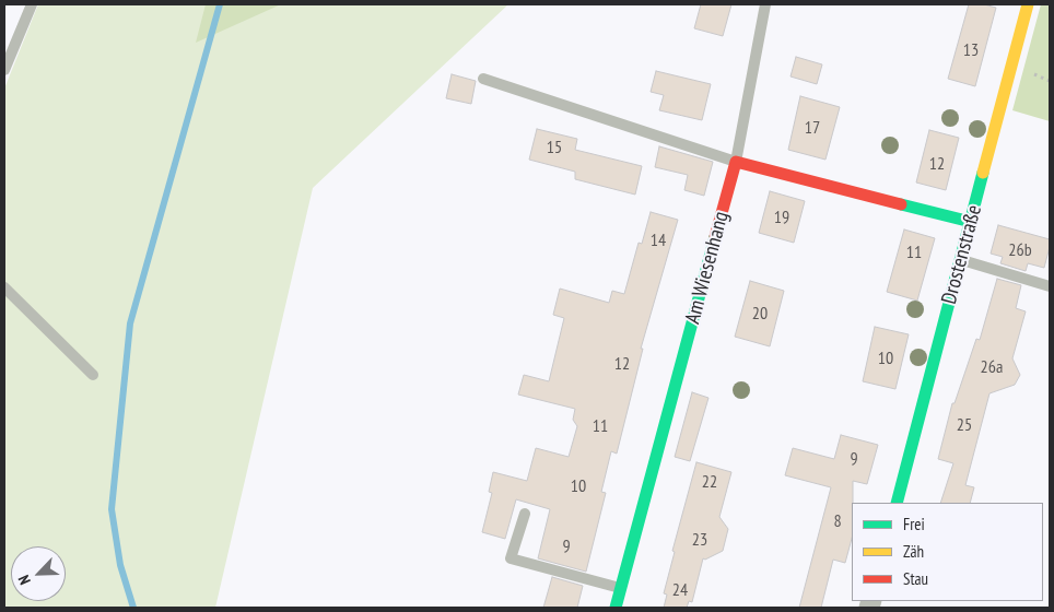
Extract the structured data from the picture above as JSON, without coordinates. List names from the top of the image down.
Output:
{
  "streets": {
    "street": ["Drostenstraße", "Am Wiesenhang"]
  },
  "house_numbers": [
    "13",
    "17",
    "15",
    "12",
    "19",
    "14",
    "26b",
    "11",
    "20",
    "10",
    "12",
    "26a",
    "25",
    "11",
    "9",
    "22",
    "10",
    "8",
    "23",
    "9",
    "24"
  ],
  "legend": ["Frei", "Zäh", "Stau"],
  "north": "bottom left"
}
